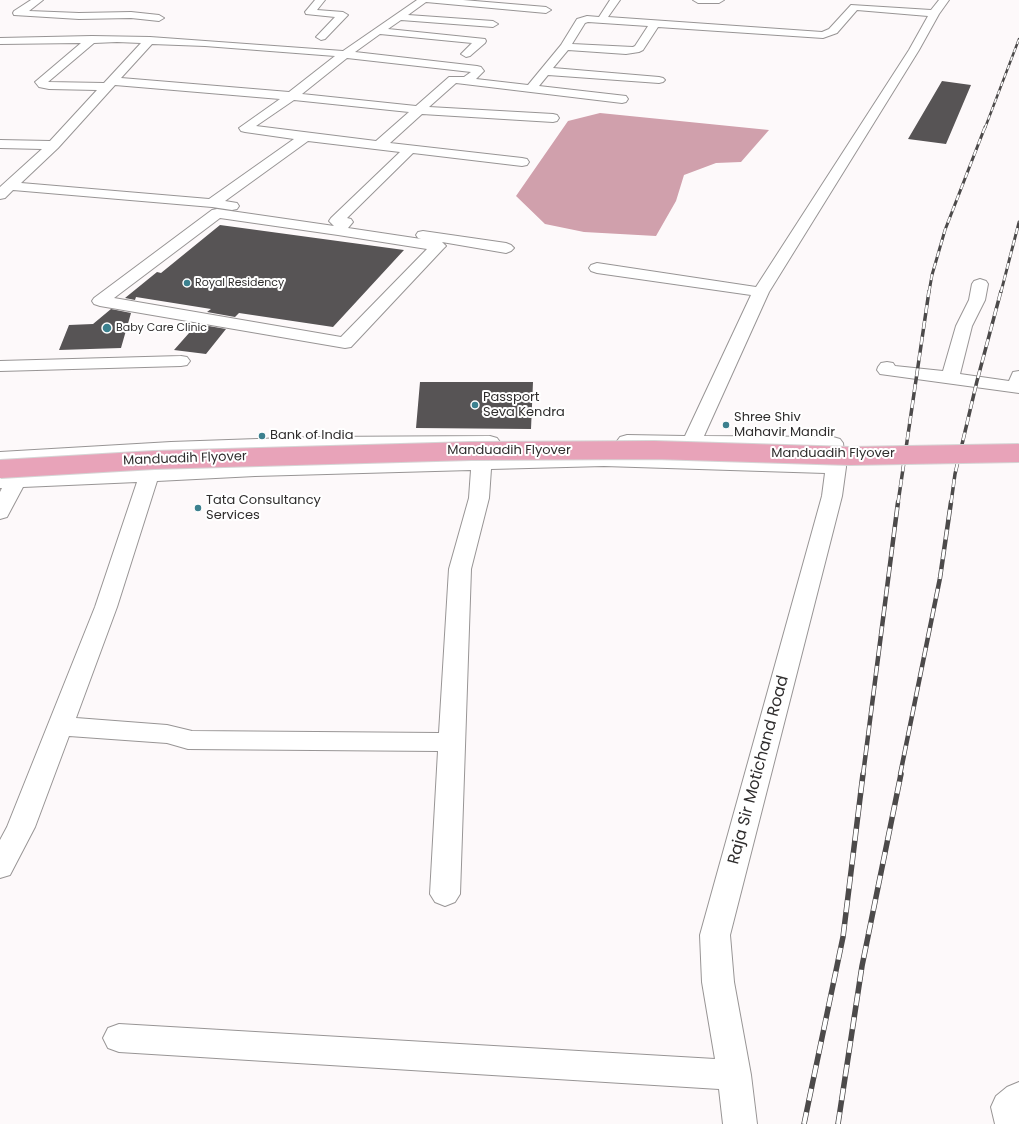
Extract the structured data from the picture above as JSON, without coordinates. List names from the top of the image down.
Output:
{
  "streets": {
    "main road": ["Manduadih Flyover"],
    "street": ["Raja Sir Motichand Road"]
  },
  "places": [
    "Royal Residency",
    "Baby Care Clinic",
    "Passport Seva Kendra",
    "Shree Shiv Mahavir Mandir",
    "Bank of India",
    "Tata Consultancy Services"
  ]
}
